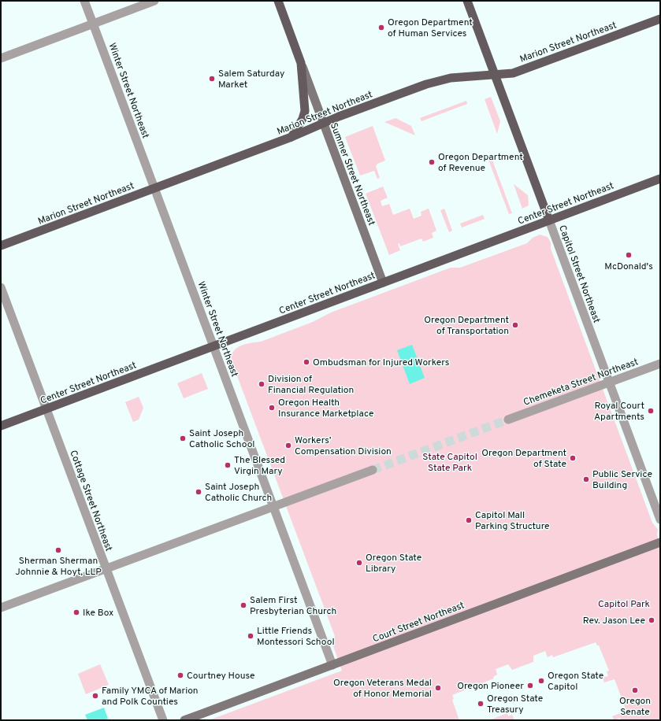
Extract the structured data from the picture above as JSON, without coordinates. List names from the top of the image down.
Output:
{
  "streets": {
    "main road": [
      "Marion Street Northeast",
      "Summer Street Northeast",
      "Center Street Northeast",
      "Capitol Street Northeast",
      "Court Street Northeast"
    ],
    "street": ["Winter Street Northeast", "Chemeketa Street Northeast", "Cottage Street Northeast"]
  },
  "crossings": [
    ["Marion Street Northeast", "Winter Street Northeast"],
    ["Marion Street Northeast", "Summer Street Northeast"],
    ["Marion Street Northeast", "Capitol Street Northeast"],
    ["Winter Street Northeast", "Center Street Northeast"],
    ["Winter Street Northeast", "Court Street Northeast"],
    ["Summer Street Northeast", "Center Street Northeast"],
    ["Center Street Northeast", "Capitol Street Northeast"],
    ["Center Street Northeast", "Cottage Street Northeast"],
    ["Capitol Street Northeast", "Chemeketa Street Northeast"]
  ],
  "parks": ["State Capitol State Park", "Capitol Park"],
  "places": [
    "Oregon Department of Human Services",
    "Salem Saturday Market",
    "Oregon Department of Revenue",
    "McDonald's",
    "Oregon Department of Transportation",
    "Ombudsman for Injured Workers",
    "Division of Financial Regulation",
    "Oregon Health Insurance Marketplace",
    "Royal Court Apartments",
    "Saint Joseph Catholic School",
    "Workers’ Compensation Division",
    "Oregon Department of State",
    "The Blessed Virgin Mary",
    "Public Service Building",
    "Saint Joseph Catholic Church",
    "Capitol Mall Parking Structure",
    "Sherman Sherman Johnnie & Hoyt, LLP",
    "Oregon State Library",
    "Salem First Presbyterian Church",
    "Ike Box",
    "Rev. Jason Lee",
    "Little Friends Montessori School",
    "Courtney House",
    "Oregon State Capitol",
    "Oregon Pioneer",
    "Oregon Veterans Medal of Honor Memorial",
    "Oregon Senate",
    "Family YMCA of Marion and Polk Counties",
    "Oregon State Treasury"
  ]
}
